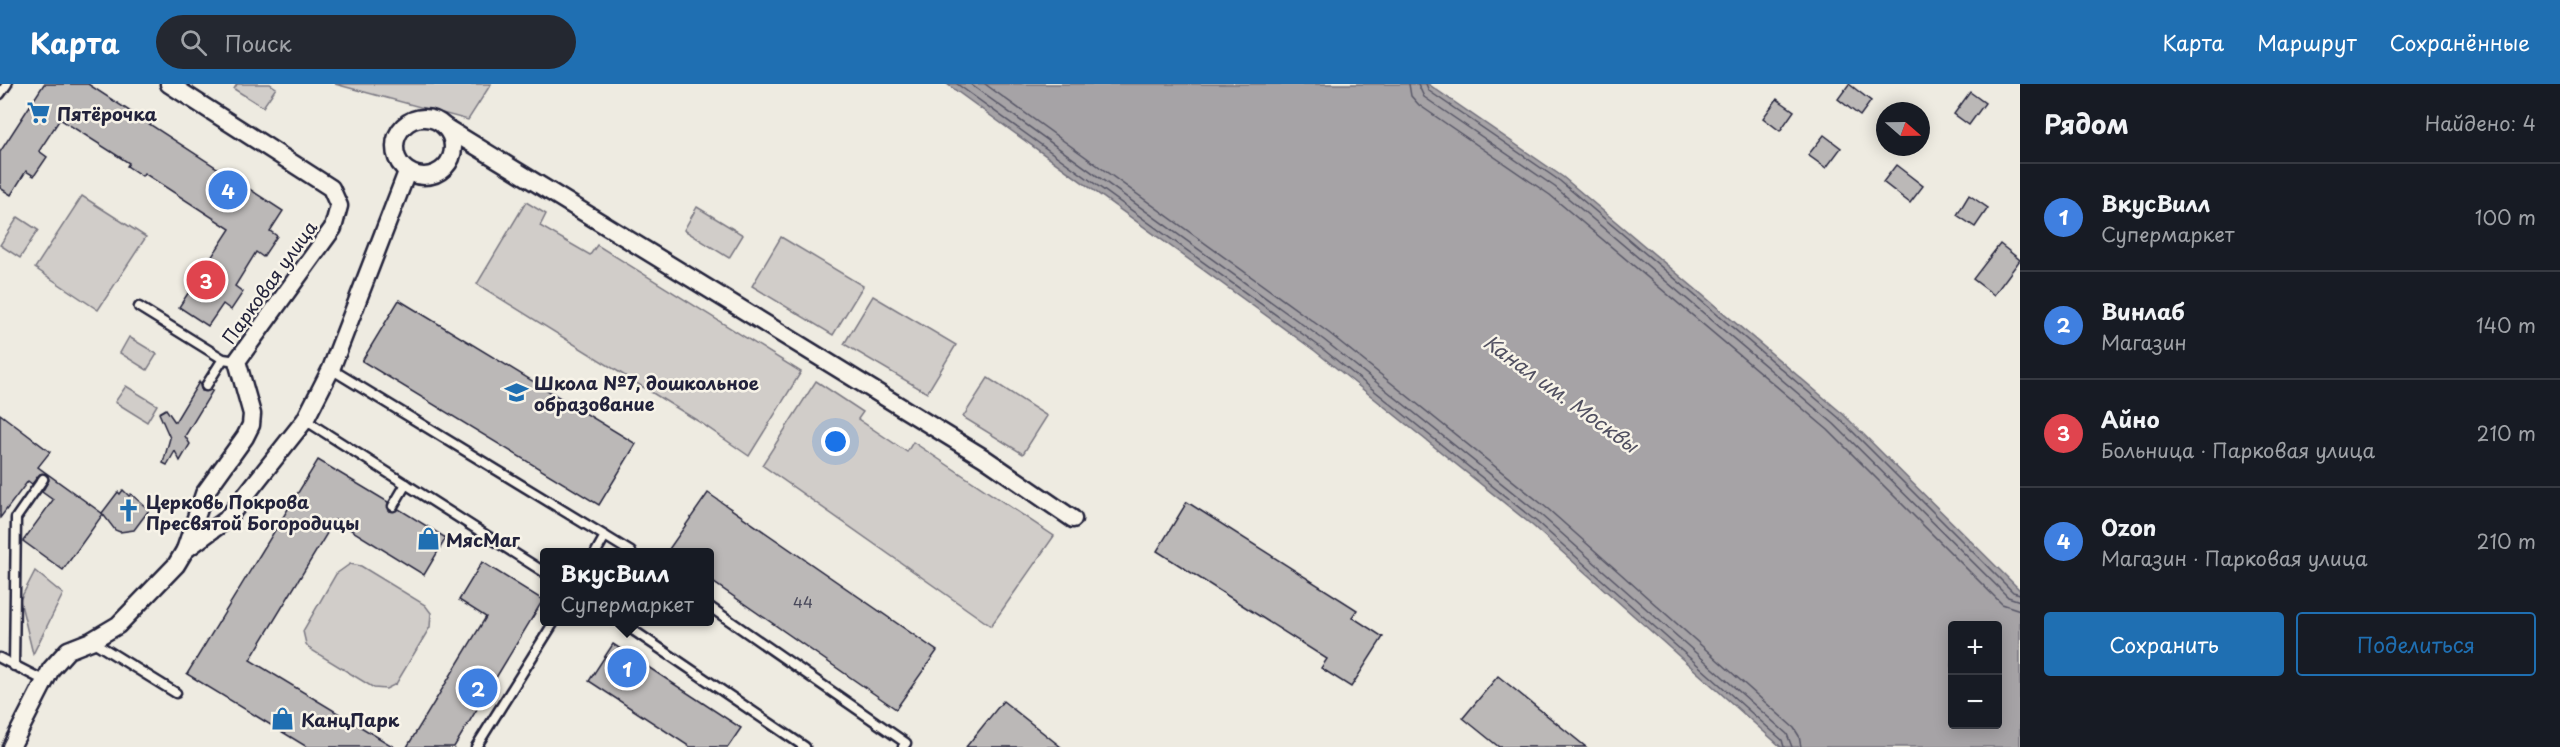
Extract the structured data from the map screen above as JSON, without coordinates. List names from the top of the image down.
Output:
{
  "streets": {
    "street": ["Парковая улица"]
  },
  "water": ["Канал им. Москвы"],
  "places": {
    "supermarket": ["Пятёрочка"],
    "school or university": ["Школа №7, дошкольное образование"],
    "church": ["Церковь Покрова Пресвятой Богородицы"],
    "shop": ["МясМаг", "КанцПарк"]
  },
  "house_numbers": ["44"],
  "north": "right",
  "page": {
    "header": "Карта",
    "search": "Поиск",
    "nav": ["Карта", "Маршрут", "Сохранённые"],
    "heading": ["Рядом", "Найдено: 4"],
    "list": [
      {
        "mark": "1",
        "name": "ВкусВилл",
        "note": "Супермаркет",
        "value": "100 m"
      },
      {
        "mark": "2",
        "name": "Винлаб",
        "note": "Магазин",
        "value": "140 m"
      },
      {
        "mark": "3",
        "name": "Айно",
        "note": "Больница · Парковая улица",
        "value": "210 m"
      },
      {
        "mark": "4",
        "name": "Ozon",
        "note": "Магазин · Парковая улица",
        "value": "210 m"
      }
    ],
    "pins": [
      "4",
      "3",
      "1",
      "2"
    ],
    "popup": ["ВкусВилл", "Супермаркет"],
    "buttons": ["Сохранить", "Поделиться"],
    "map_buttons": ["+", "−"]
  }
}
